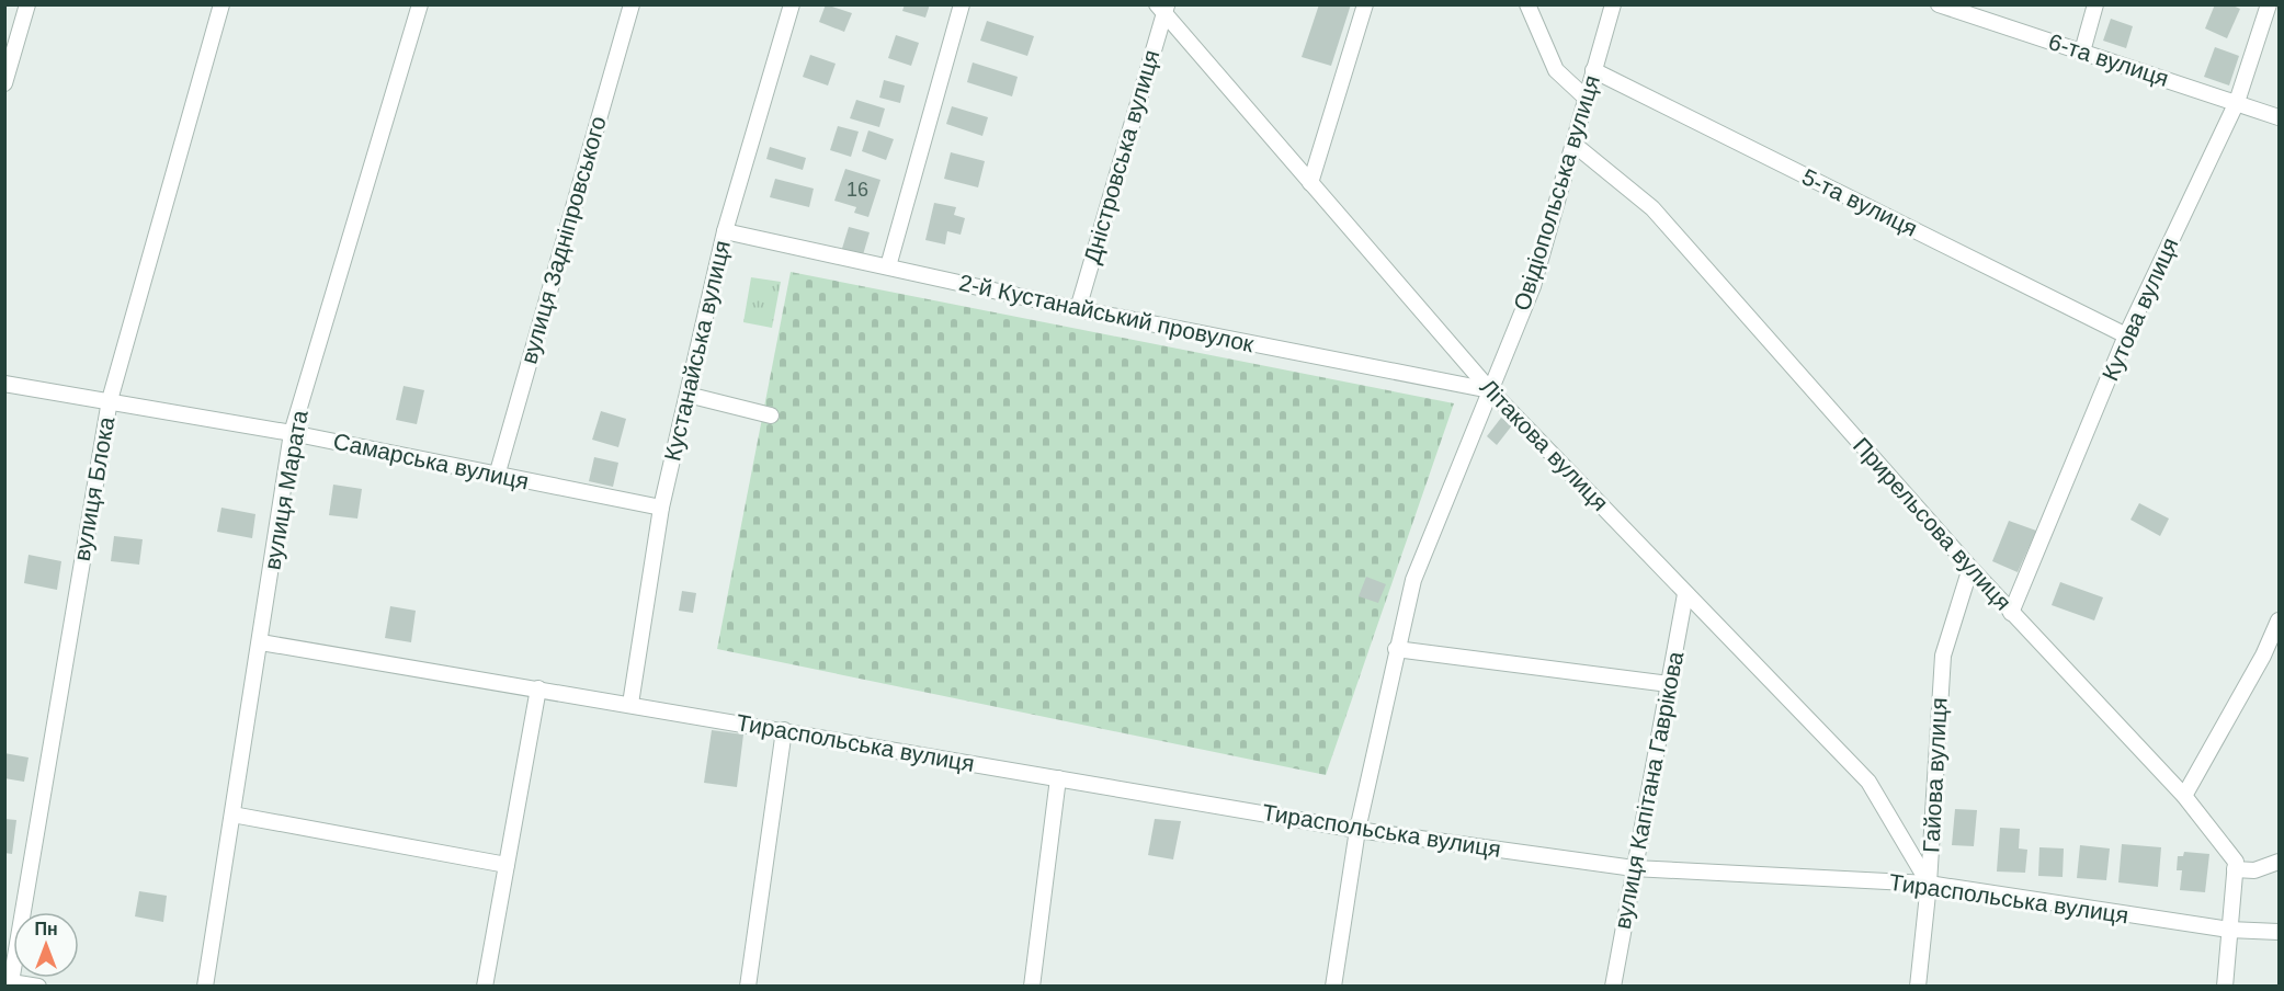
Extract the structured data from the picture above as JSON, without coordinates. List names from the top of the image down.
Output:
{
  "streets": {
    "street": [
      "6-та вулиця",
      "Дністровська вулиця",
      "Овідіопольська вулиця",
      "5-та вулиця",
      "вулиця Задніпровського",
      "Кутова вулиця",
      "2-й Кустанайський провулок",
      "Кустанайська вулиця",
      "Літакова вулиця",
      "Самарська вулиця",
      "вулиця Блока",
      "вулиця Марата",
      "Прирельсова вулиця",
      "Тираспольська вулиця",
      "Гайова вулиця",
      "вулиця Капітана Гаврікова"
    ]
  },
  "crossings": [
    ["6-та вулиця", "Кутова вулиця"],
    ["Дністровська вулиця", "2-й Кустанайський провулок"],
    ["Дністровська вулиця", "Літакова вулиця"],
    ["Овідіопольська вулиця", "5-та вулиця"],
    ["Овідіопольська вулиця", "2-й Кустанайський провулок"],
    ["Овідіопольська вулиця", "Літакова вулиця"],
    ["Овідіопольська вулиця", "Прирельсова вулиця"],
    ["Овідіопольська вулиця", "Тираспольська вулиця"],
    ["5-та вулиця", "Кутова вулиця"],
    ["вулиця Задніпровського", "Самарська вулиця"],
    ["Кутова вулиця", "Прирельсова вулиця"],
    ["2-й Кустанайський провулок", "Кустанайська вулиця"],
    ["2-й Кустанайський провулок", "Літакова вулиця"],
    ["Кустанайська вулиця", "Самарська вулиця"],
    ["Кустанайська вулиця", "Тираспольська вулиця"],
    ["Літакова вулиця", "Тираспольська вулиця"],
    ["Літакова вулиця", "Гайова вулиця"],
    ["Літакова вулиця", "вулиця Капітана Гаврікова"],
    ["Самарська вулиця", "вулиця Блока"],
    ["Самарська вулиця", "вулиця Марата"],
    ["вулиця Марата", "Тираспольська вулиця"],
    ["Прирельсова вулиця", "Гайова вулиця"],
    ["Тираспольська вулиця", "Гайова вулиця"],
    ["Тираспольська вулиця", "вулиця Капітана Гаврікова"]
  ],
  "house_numbers": ["16"],
  "north": "top"
}
